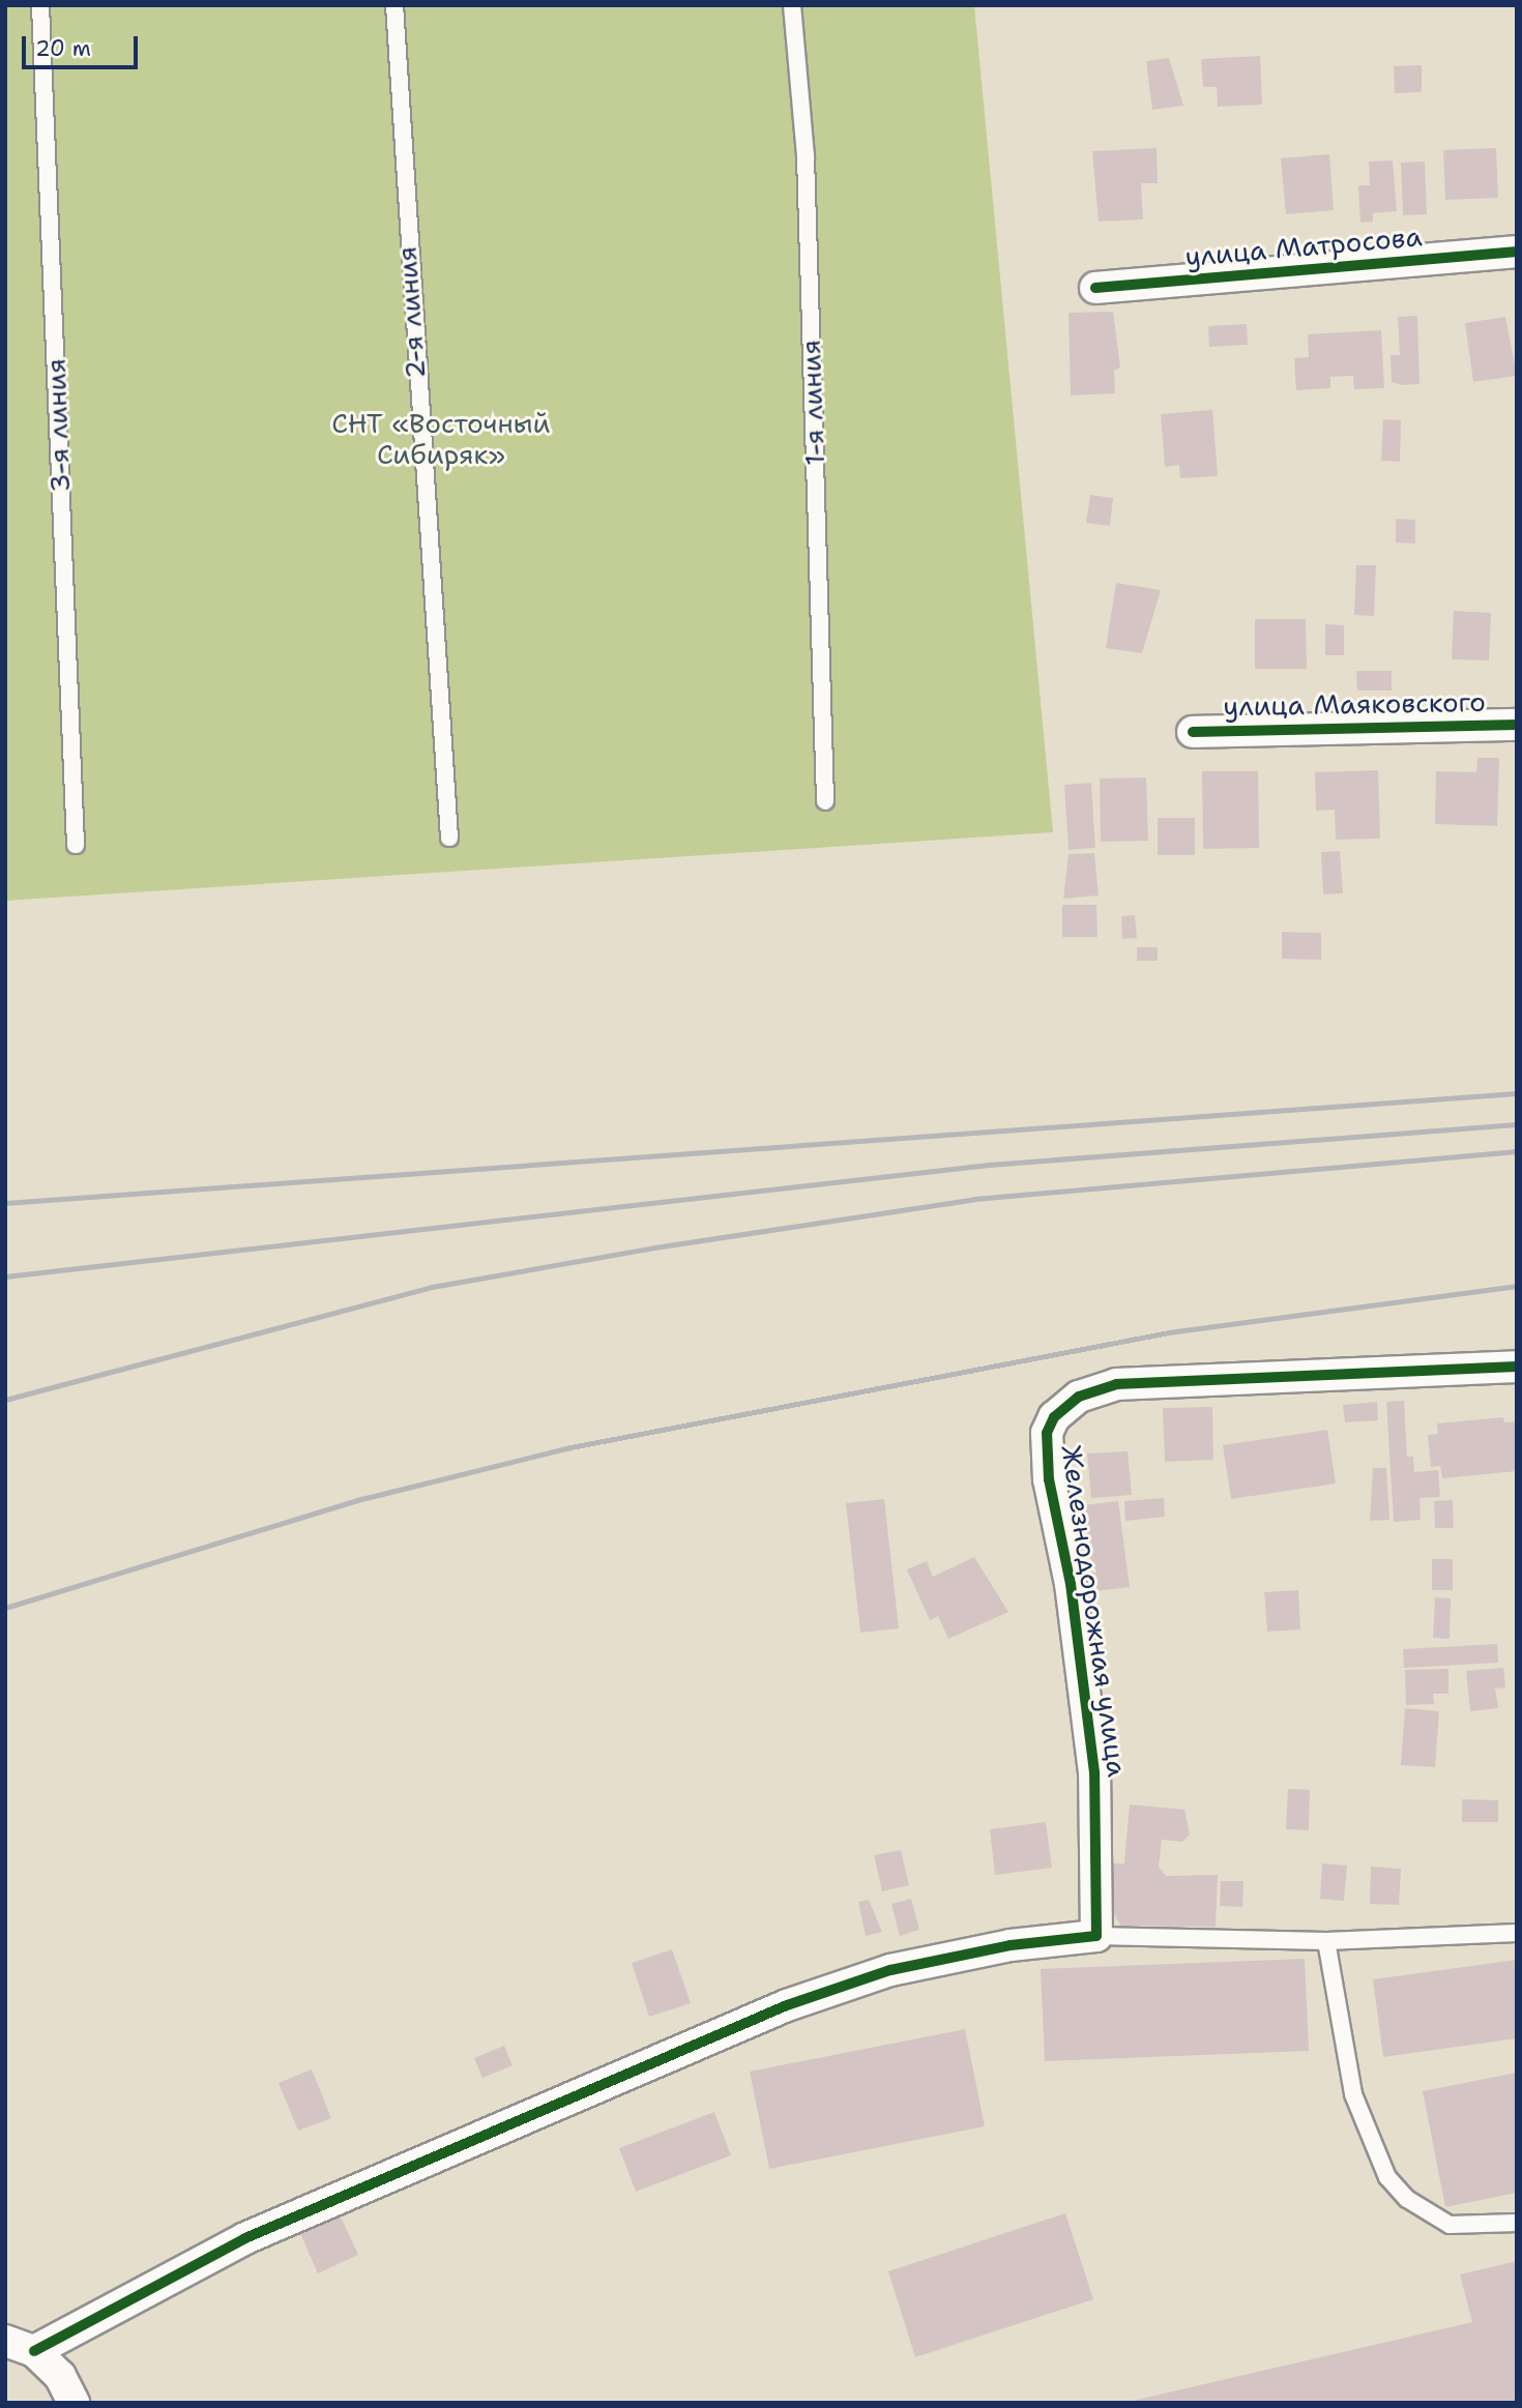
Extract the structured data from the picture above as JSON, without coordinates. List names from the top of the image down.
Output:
{
  "streets": {
    "street": ["улица Матросова", "улица Маяковского", "Железнодорожная улица"],
    "lane": ["2-я линия", "1-я линия", "3-я линия"]
  },
  "parks": ["СНТ «Восточный Сибиряк»"],
  "scale_bar": "20 m"
}
